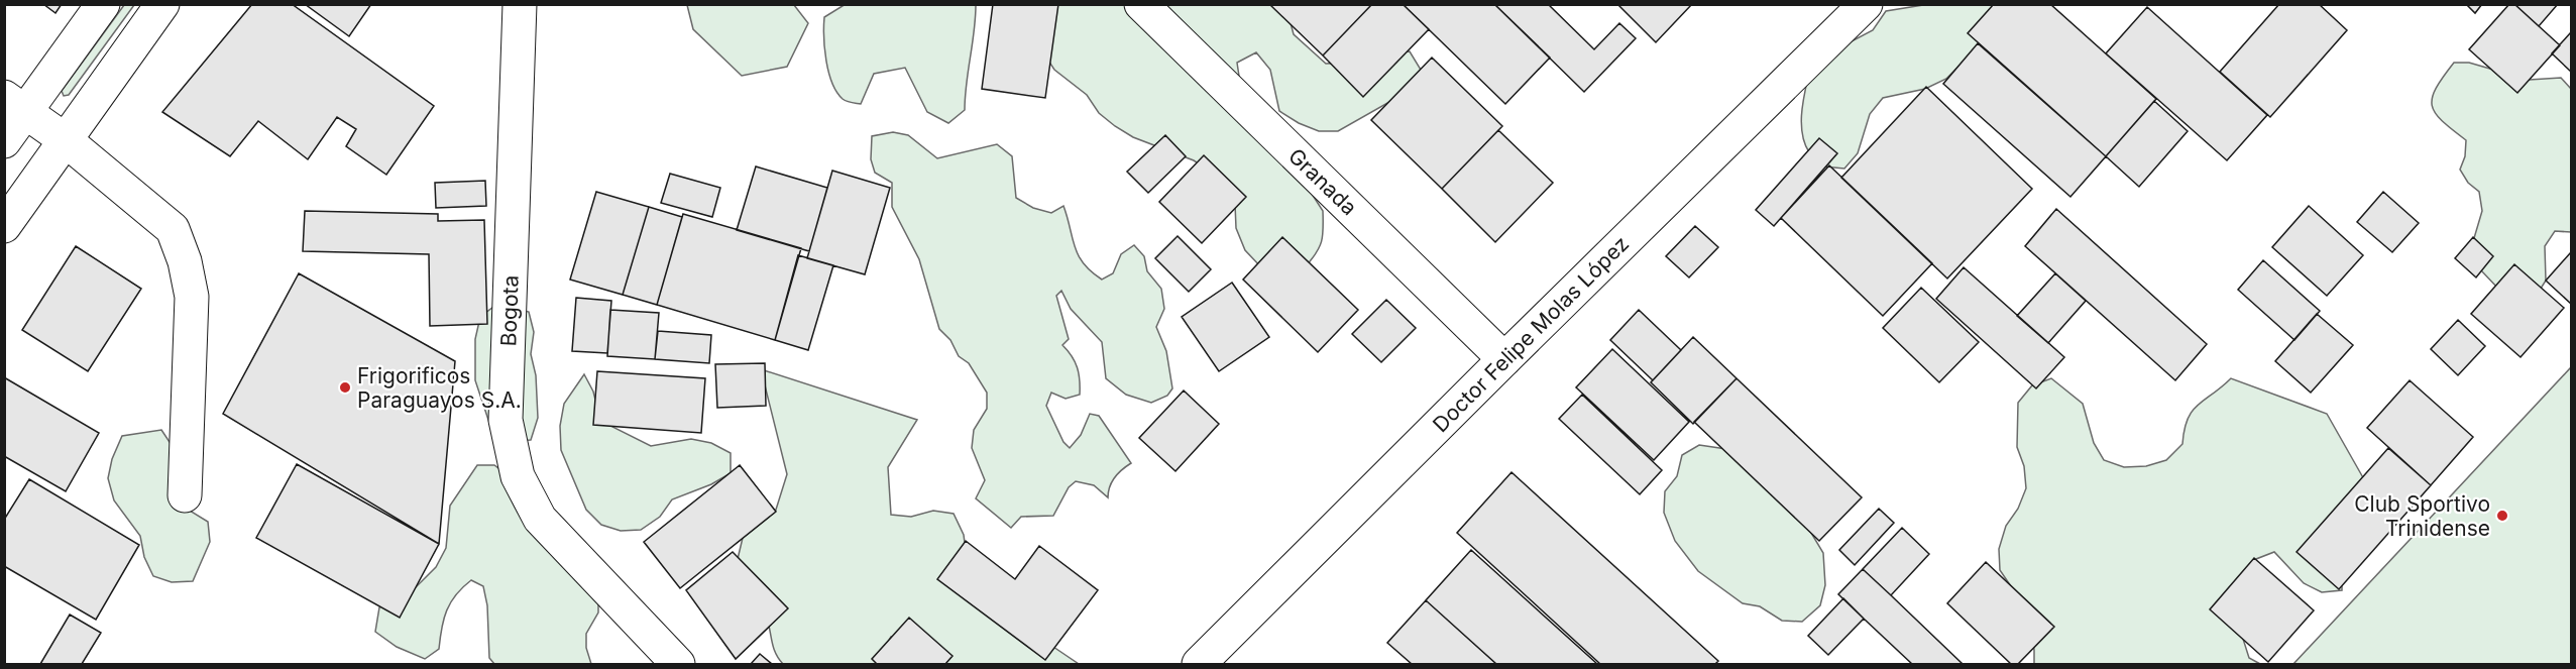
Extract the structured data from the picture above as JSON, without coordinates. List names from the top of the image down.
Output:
{
  "streets": {
    "street": ["Granada", "Bogota", "Doctor Felipe Molas López"]
  },
  "crossings": [
    ["Granada", "Doctor Felipe Molas López"]
  ],
  "places": ["Frigorificos Paraguayos S.A.", "Club Sportivo Trinidense"]
}
